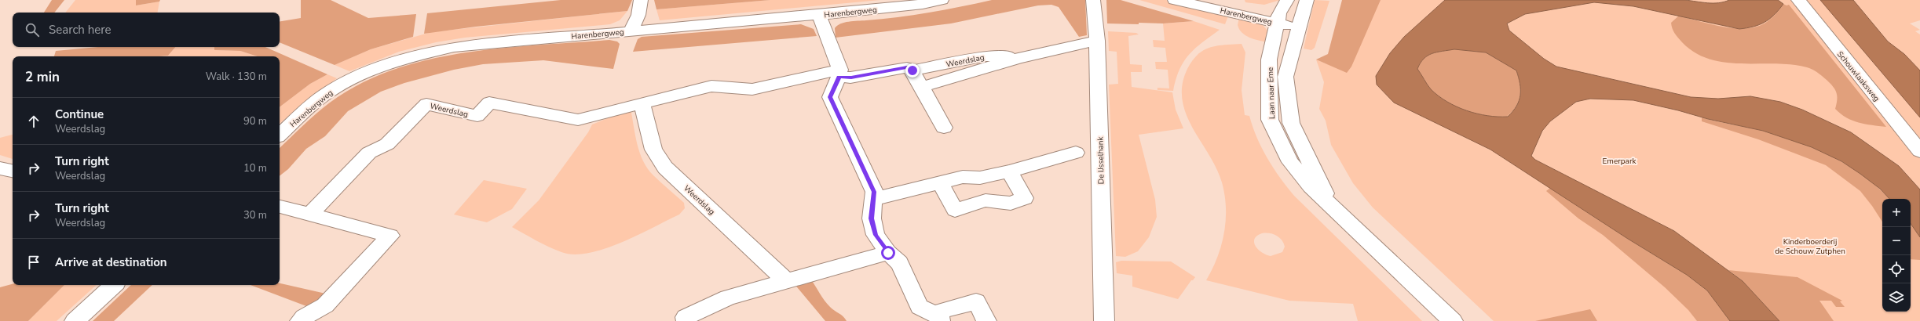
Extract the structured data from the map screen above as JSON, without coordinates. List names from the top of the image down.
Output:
{
  "streets": {
    "street": [
      "Harenbergweg",
      "Weerdslag",
      "Schouwlaaksweg",
      "Laan naar Eme",
      "De IJsselhank"
    ]
  },
  "crossings": [
    ["Harenbergweg", "Laan naar Eme"],
    ["Weerdslag", "De IJsselhank"]
  ],
  "parks": ["Emerpark", "Kinderboerderij de Schouw Zutphen"],
  "page": {
    "search": "Search here",
    "heading": ["2 min", "Walk · 130 m"],
    "list": [
      ["Continue", "Weerdslag", "90 m"],
      ["Turn right", "Weerdslag", "10 m"],
      ["Turn right", "Weerdslag", "30 m"],
      "Arrive at destination"
    ],
    "map_buttons": ["+", "−"]
  }
}
